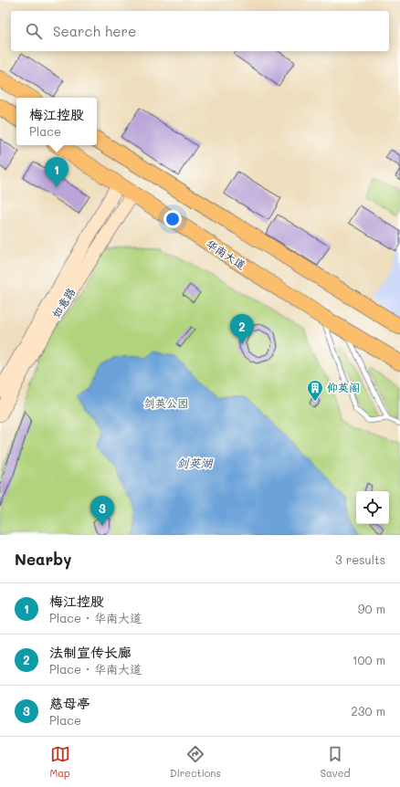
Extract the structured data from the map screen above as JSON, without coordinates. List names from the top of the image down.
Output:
{
  "streets": {
    "main road": ["华南大道"],
    "street": ["如意路"]
  },
  "crossings": [
    ["华南大道", "如意路"]
  ],
  "water": ["剑英湖"],
  "parks": ["剑英公园"],
  "places": {
    "building": ["仰英阁"]
  },
  "page": {
    "search": "Search here",
    "popup": ["梅江控股", "Place"],
    "pins": ["1", "2", "3"],
    "heading": ["Nearby", "3 results"],
    "list": [
      {
        "mark": "1",
        "name": "梅江控股",
        "note": "Place · 华南大道",
        "value": "90 m"
      },
      {
        "mark": "2",
        "name": "法制宣传长廊",
        "note": "Place · 华南大道",
        "value": "100 m"
      },
      {
        "mark": "3",
        "name": "慈母亭",
        "note": "Place",
        "value": "230 m"
      }
    ],
    "nav": ["Map", "Directions", "Saved"]
  }
}
